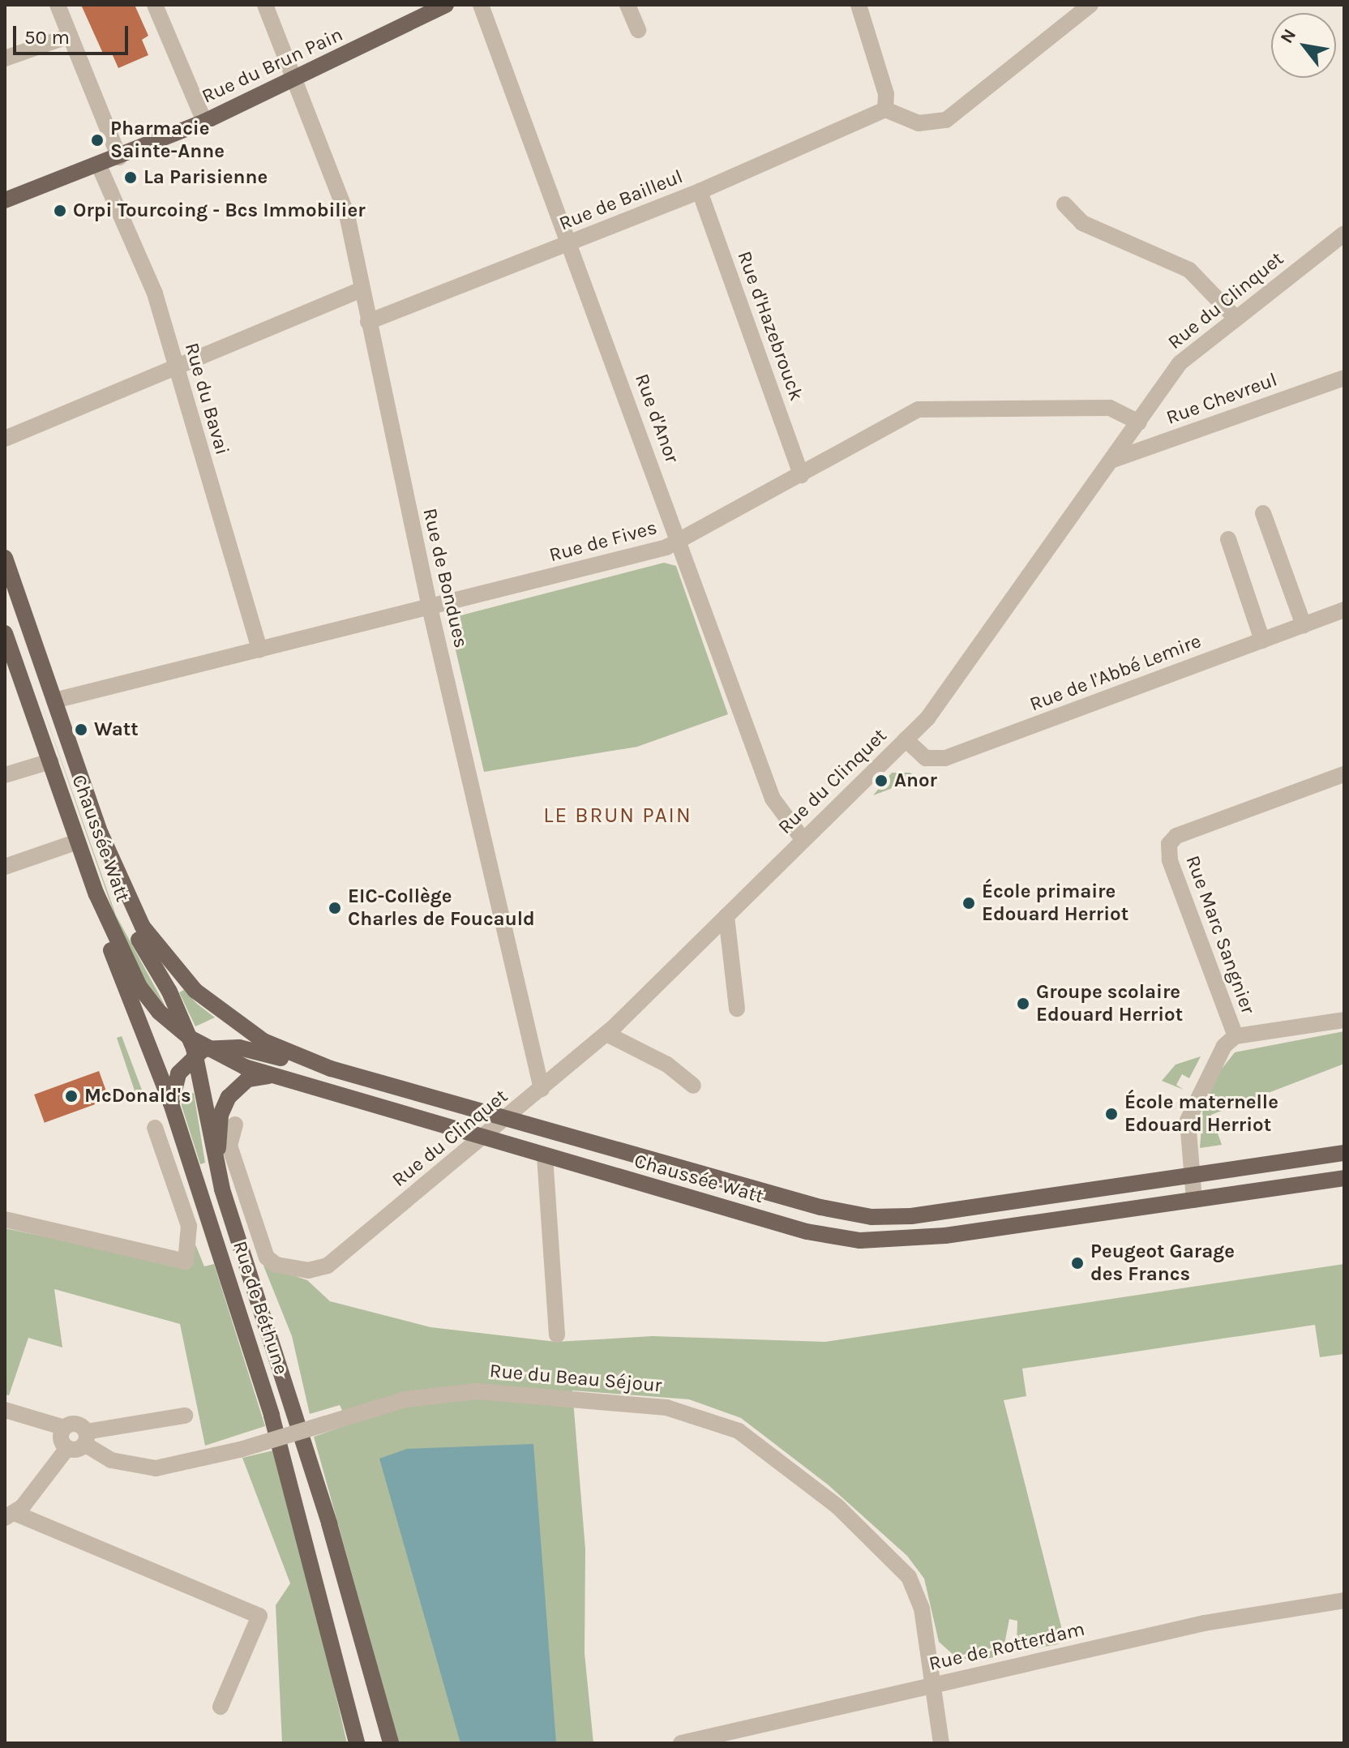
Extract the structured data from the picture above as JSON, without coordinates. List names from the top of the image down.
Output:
{
  "streets": {
    "main road": ["Rue du Brun Pain", "Chaussée Watt", "Rue de Béthune"],
    "street": [
      "Rue de Bailleul",
      "Rue du Clinquet",
      "Rue d'Hazebrouck",
      "Rue du Bavai",
      "Rue Chevreul",
      "Rue d'Anor",
      "Rue de Fives",
      "Rue de Bondues",
      "Rue de l'Abbé Lemire",
      "Rue Marc Sangnier",
      "Rue du Beau Séjour",
      "Rue de Rotterdam"
    ]
  },
  "crossings": [
    ["Rue du Brun Pain", "Rue du Bavai"],
    ["Rue du Brun Pain", "Rue de Bondues"],
    ["Rue de Bailleul", "Rue d'Hazebrouck"],
    ["Rue de Bailleul", "Rue d'Anor"],
    ["Rue de Bailleul", "Rue de Bondues"],
    ["Rue du Clinquet", "Rue Chevreul"],
    ["Rue du Clinquet", "Rue d'Anor"],
    ["Rue du Clinquet", "Rue de Fives"],
    ["Rue du Clinquet", "Rue de Bondues"],
    ["Rue du Clinquet", "Rue de l'Abbé Lemire"],
    ["Rue du Clinquet", "Chaussée Watt"],
    ["Rue du Clinquet", "Rue de Béthune"],
    ["Rue d'Hazebrouck", "Rue de Fives"],
    ["Rue du Bavai", "Rue de Fives"],
    ["Rue d'Anor", "Rue de Fives"],
    ["Rue de Fives", "Rue de Bondues"],
    ["Rue de Fives", "Chaussée Watt"],
    ["Chaussée Watt", "Rue de Béthune"],
    ["Rue du Beau Séjour", "Rue de Rotterdam"]
  ],
  "districts": ["LE BRUN PAIN"],
  "places": [
    "Pharmacie Sainte-Anne",
    "La Parisienne",
    "Orpi Tourcoing - Bcs Immobilier",
    "Watt",
    "Anor",
    "École primaire Edouard Herriot",
    "EIC-Collège Charles de Foucauld",
    "Groupe scolaire Edouard Herriot",
    "McDonald's",
    "École maternelle Edouard Herriot",
    "Peugeot Garage des Francs"
  ],
  "scale_bar": "50 m",
  "north": "top left"
}
